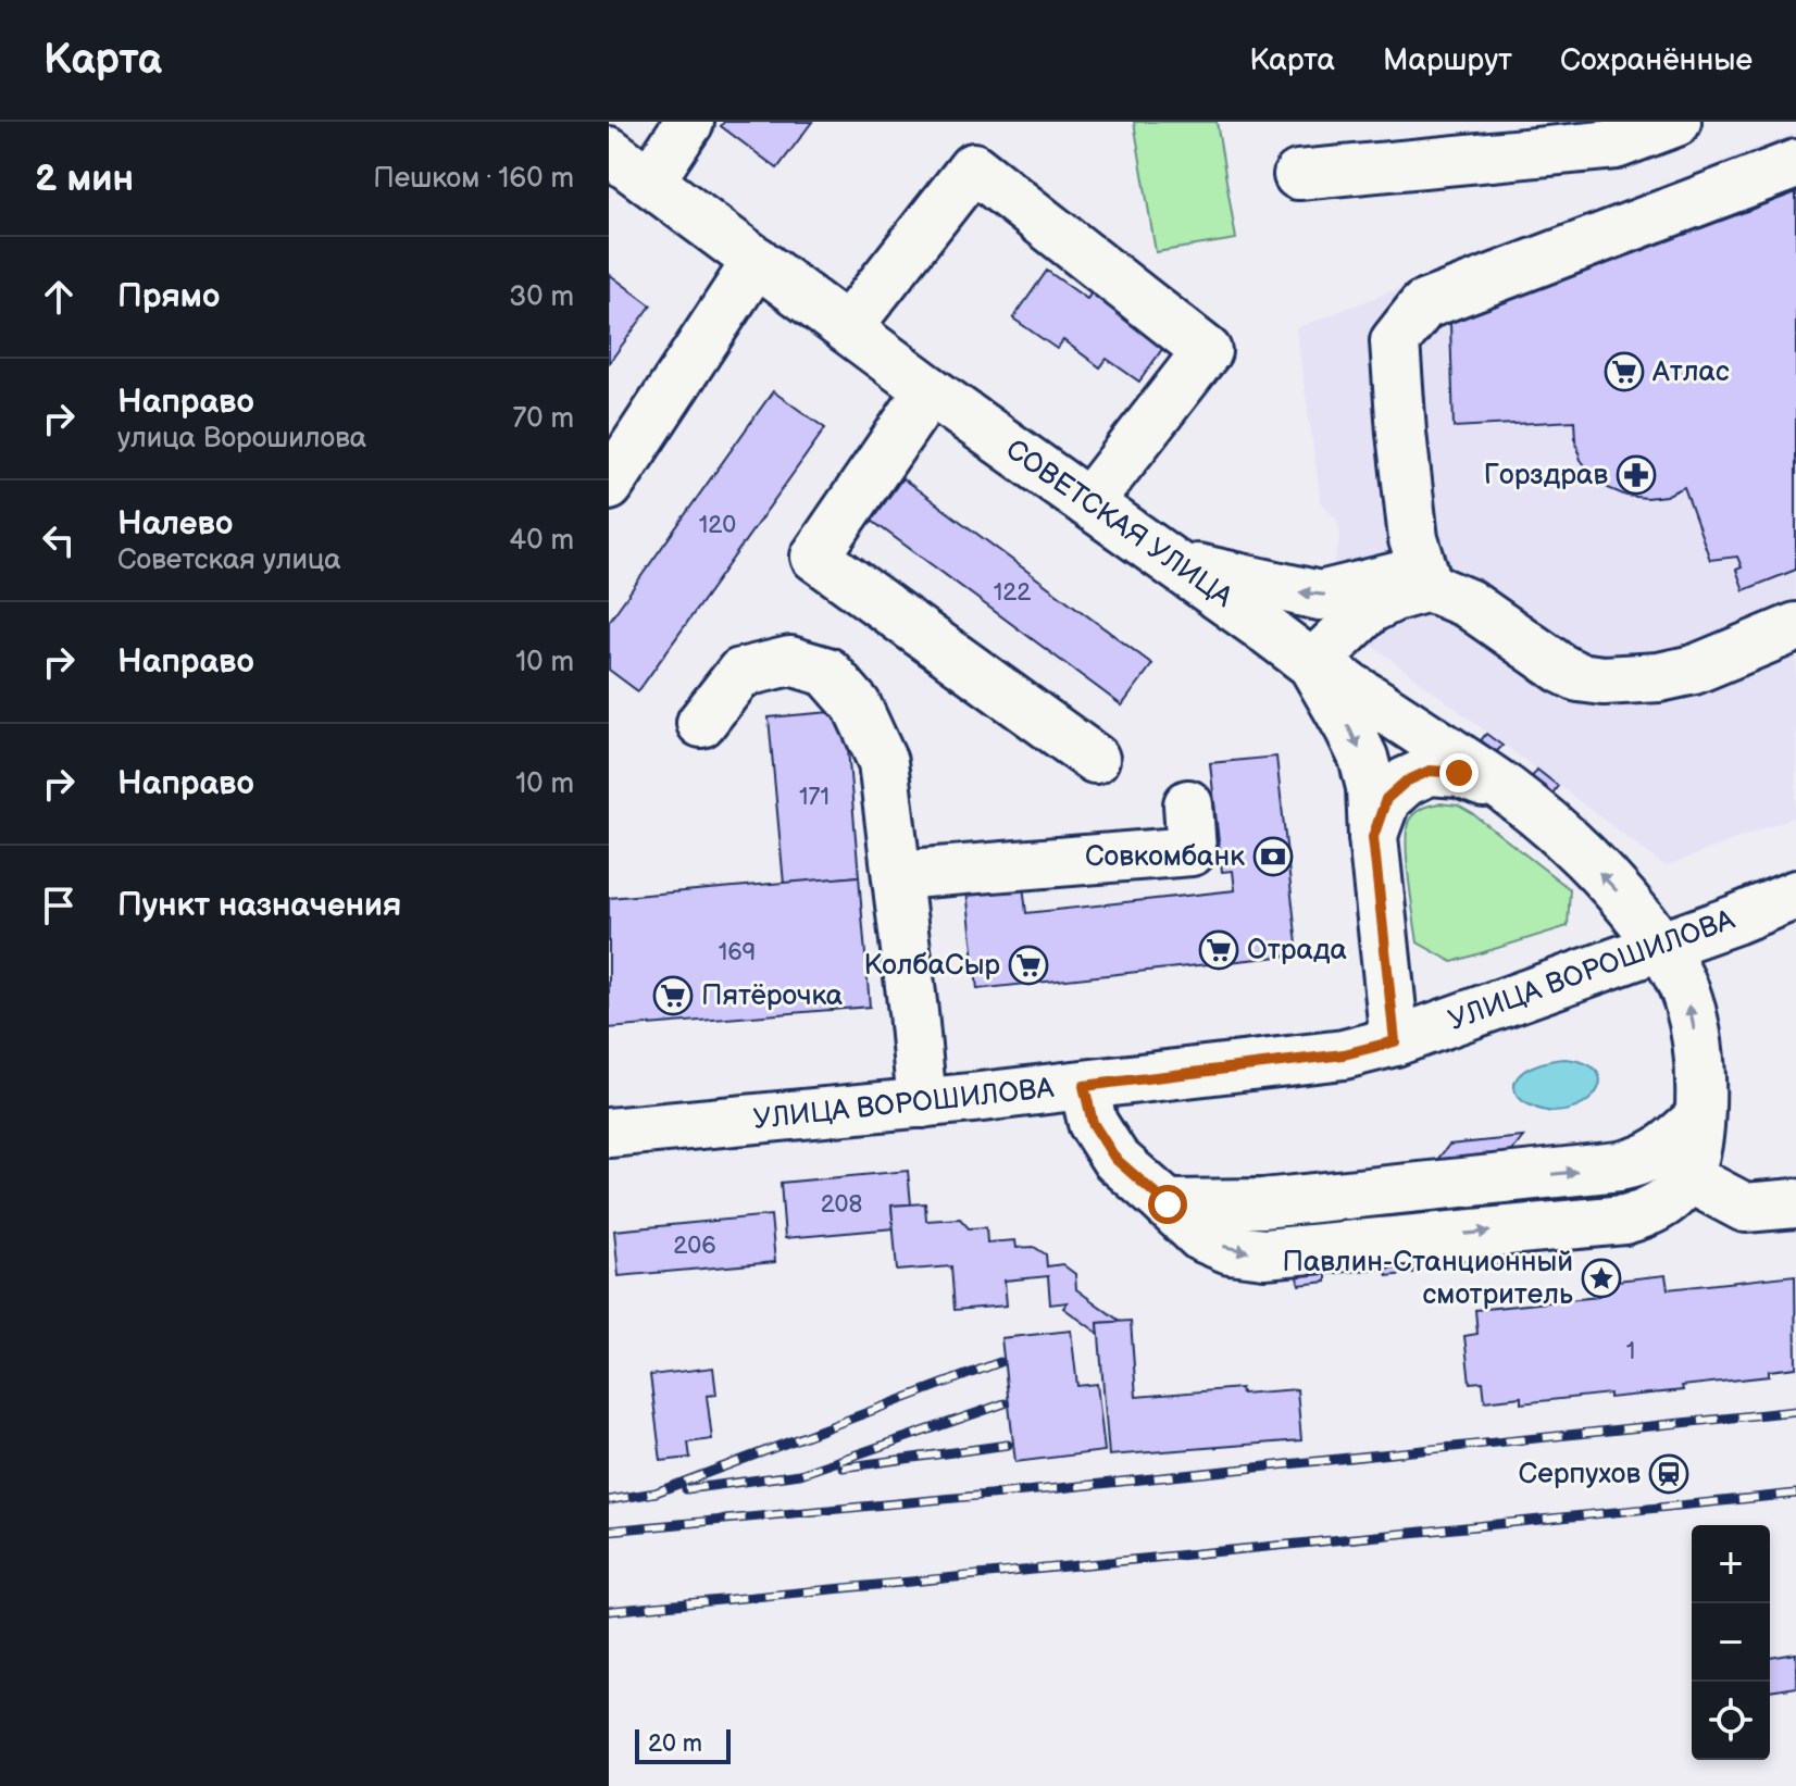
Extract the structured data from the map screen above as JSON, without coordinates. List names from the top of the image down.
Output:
{
  "streets": {
    "street": ["СОВЕТСКАЯ УЛИЦА", "УЛИЦА ВОРОШИЛОВА"]
  },
  "crossings": [
    ["СОВЕТСКАЯ УЛИЦА", "УЛИЦА ВОРОШИЛОВА"]
  ],
  "places": {
    "supermarket": [
      "Атлас",
      "Отрада",
      "КолбаСыр",
      "Пятёрочка"
    ],
    "pharmacy": ["Горздрав"],
    "bank": ["Совкомбанк"],
    "place": ["Павлин-Станционный смотритель"],
    "station": ["Серпухов"]
  },
  "house_numbers": [
    "120",
    "122",
    "171",
    "169",
    "208",
    "206",
    "1"
  ],
  "scale_bar": "20 m",
  "page": {
    "header": "Карта",
    "nav": ["Карта", "Маршрут", "Сохранённые"],
    "heading": ["2 мин", "Пешком · 160 m"],
    "list": [
      ["Прямо", "30 m"],
      ["Направо", "улица Ворошилова", "70 m"],
      ["Налево", "Советская улица", "40 m"],
      ["Направо", "10 m"],
      ["Направо", "10 m"],
      "Пункт назначения"
    ],
    "map_buttons": ["+", "−"],
    "scale": "20 m"
  }
}
